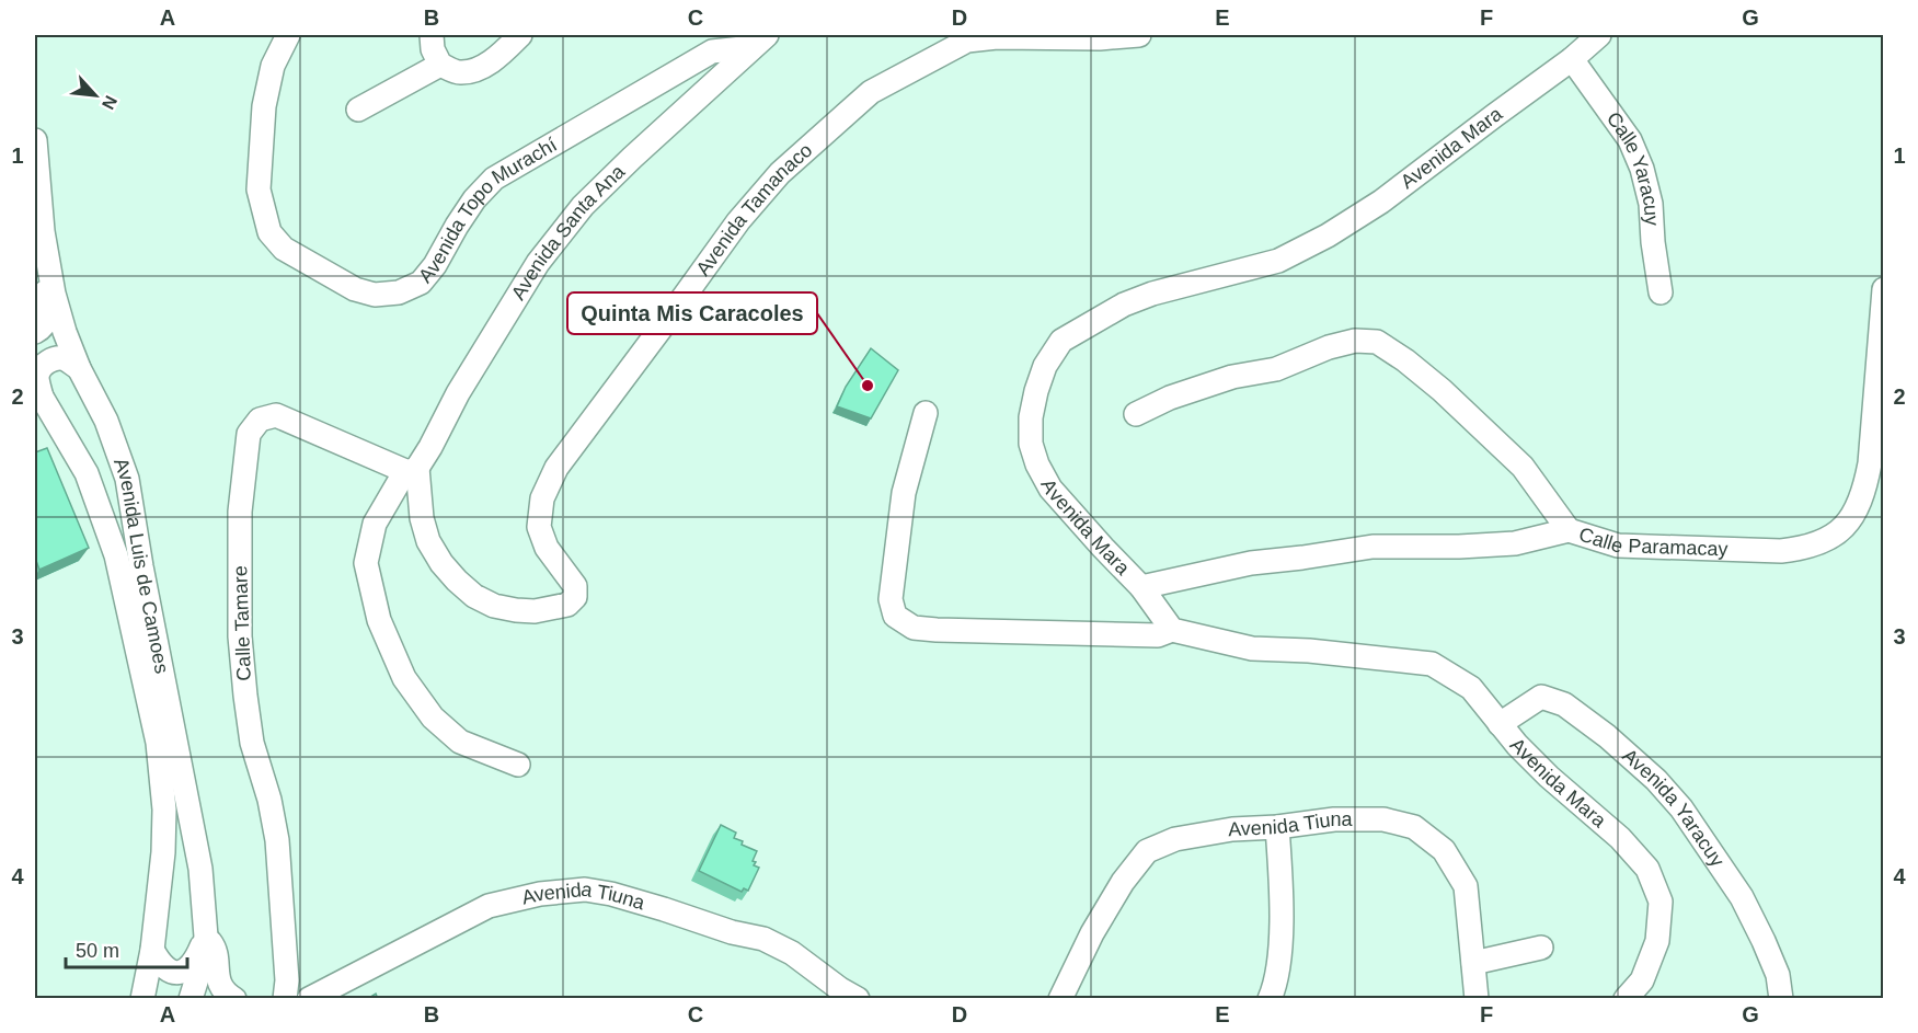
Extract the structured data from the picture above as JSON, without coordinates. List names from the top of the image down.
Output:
{
  "streets": {
    "street": [
      "Avenida Mara",
      "Calle Yaracuy",
      "Avenida Tamanaco",
      "Avenida Topo Murachí",
      "Avenida Santa Ana",
      "Calle Paramacay",
      "Avenida Luis de Camoes",
      "Calle Tamare",
      "Avenida Yaracuy",
      "Avenida Tiuna"
    ]
  },
  "crossings": [
    ["Avenida Mara", "Calle Yaracuy"],
    ["Avenida Mara", "Calle Paramacay"],
    ["Avenida Mara", "Avenida Yaracuy"],
    ["Avenida Tamanaco", "Avenida Santa Ana"],
    ["Avenida Tamanaco", "Calle Tamare"],
    ["Avenida Topo Murachí", "Avenida Santa Ana"],
    ["Avenida Santa Ana", "Calle Tamare"]
  ],
  "places": ["Quinta Mis Caracoles"],
  "scale_bar": "50 m",
  "north": "bottom right",
  "grid": {
    "columns": [
      "A",
      "B",
      "C",
      "D",
      "E",
      "F",
      "G"
    ],
    "rows": [
      "1",
      "2",
      "3",
      "4"
    ]
  }
}
